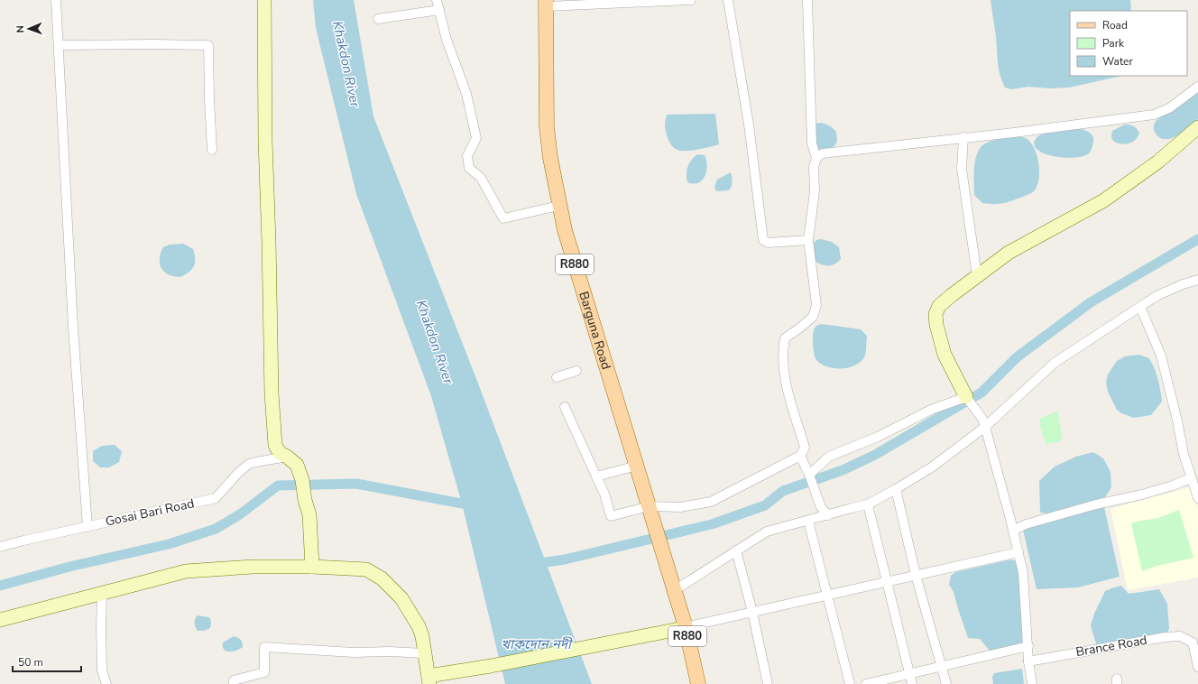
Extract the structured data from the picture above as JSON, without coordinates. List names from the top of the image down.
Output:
{
  "streets": {
    "main road": ["R880", "Barguna Road"],
    "street": ["Gosai Bari Road", "Brance Road"]
  },
  "water": ["Khakdon River", "খাকদোন নদী"],
  "legend": ["Road", "Park", "Water"],
  "scale_bar": "50 m",
  "north": "left"
}
